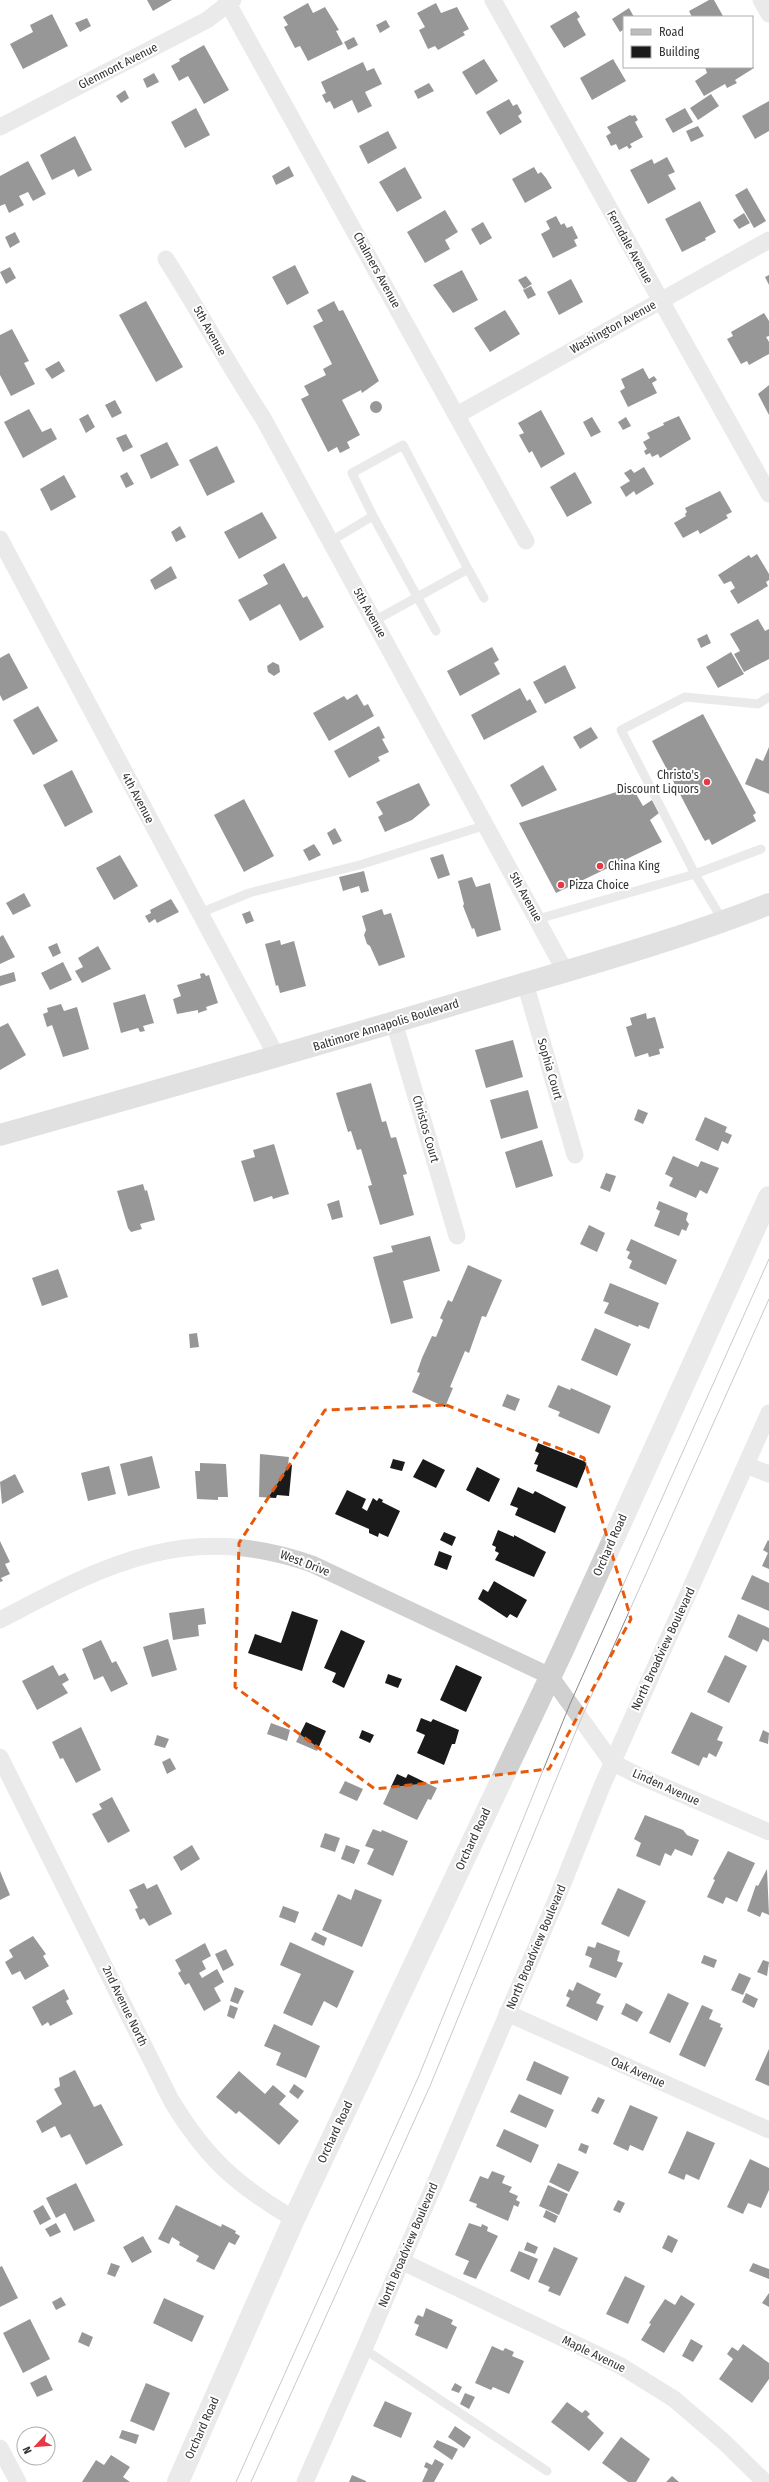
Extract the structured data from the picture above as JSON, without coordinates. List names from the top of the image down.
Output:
{
  "streets": {
    "main road": ["Baltimore Annapolis Boulevard"],
    "street": [
      "Glenmont Avenue",
      "Ferndale Avenue",
      "Chalmers Avenue",
      "Washington Avenue",
      "5th Avenue",
      "4th Avenue",
      "Sophia Court",
      "Christos Court",
      "Orchard Road",
      "West Drive",
      "North Broadview Boulevard",
      "Linden Avenue",
      "2nd Avenue North",
      "Oak Avenue",
      "Maple Avenue"
    ]
  },
  "crossings": [
    ["Glenmont Avenue", "Chalmers Avenue"],
    ["Ferndale Avenue", "Washington Avenue"],
    ["Chalmers Avenue", "Washington Avenue"],
    ["5th Avenue", "Baltimore Annapolis Boulevard"],
    ["4th Avenue", "Baltimore Annapolis Boulevard"],
    ["Baltimore Annapolis Boulevard", "Sophia Court"],
    ["Baltimore Annapolis Boulevard", "Christos Court"],
    ["Orchard Road", "West Drive"],
    ["Orchard Road", "2nd Avenue North"],
    ["West Drive", "Linden Avenue"],
    ["North Broadview Boulevard", "Linden Avenue"],
    ["North Broadview Boulevard", "Oak Avenue"],
    ["North Broadview Boulevard", "Maple Avenue"]
  ],
  "places": ["Christo's Discount Liquors", "China King", "Pizza Choice"],
  "legend": ["Road", "Building"],
  "north": "bottom left"
}
